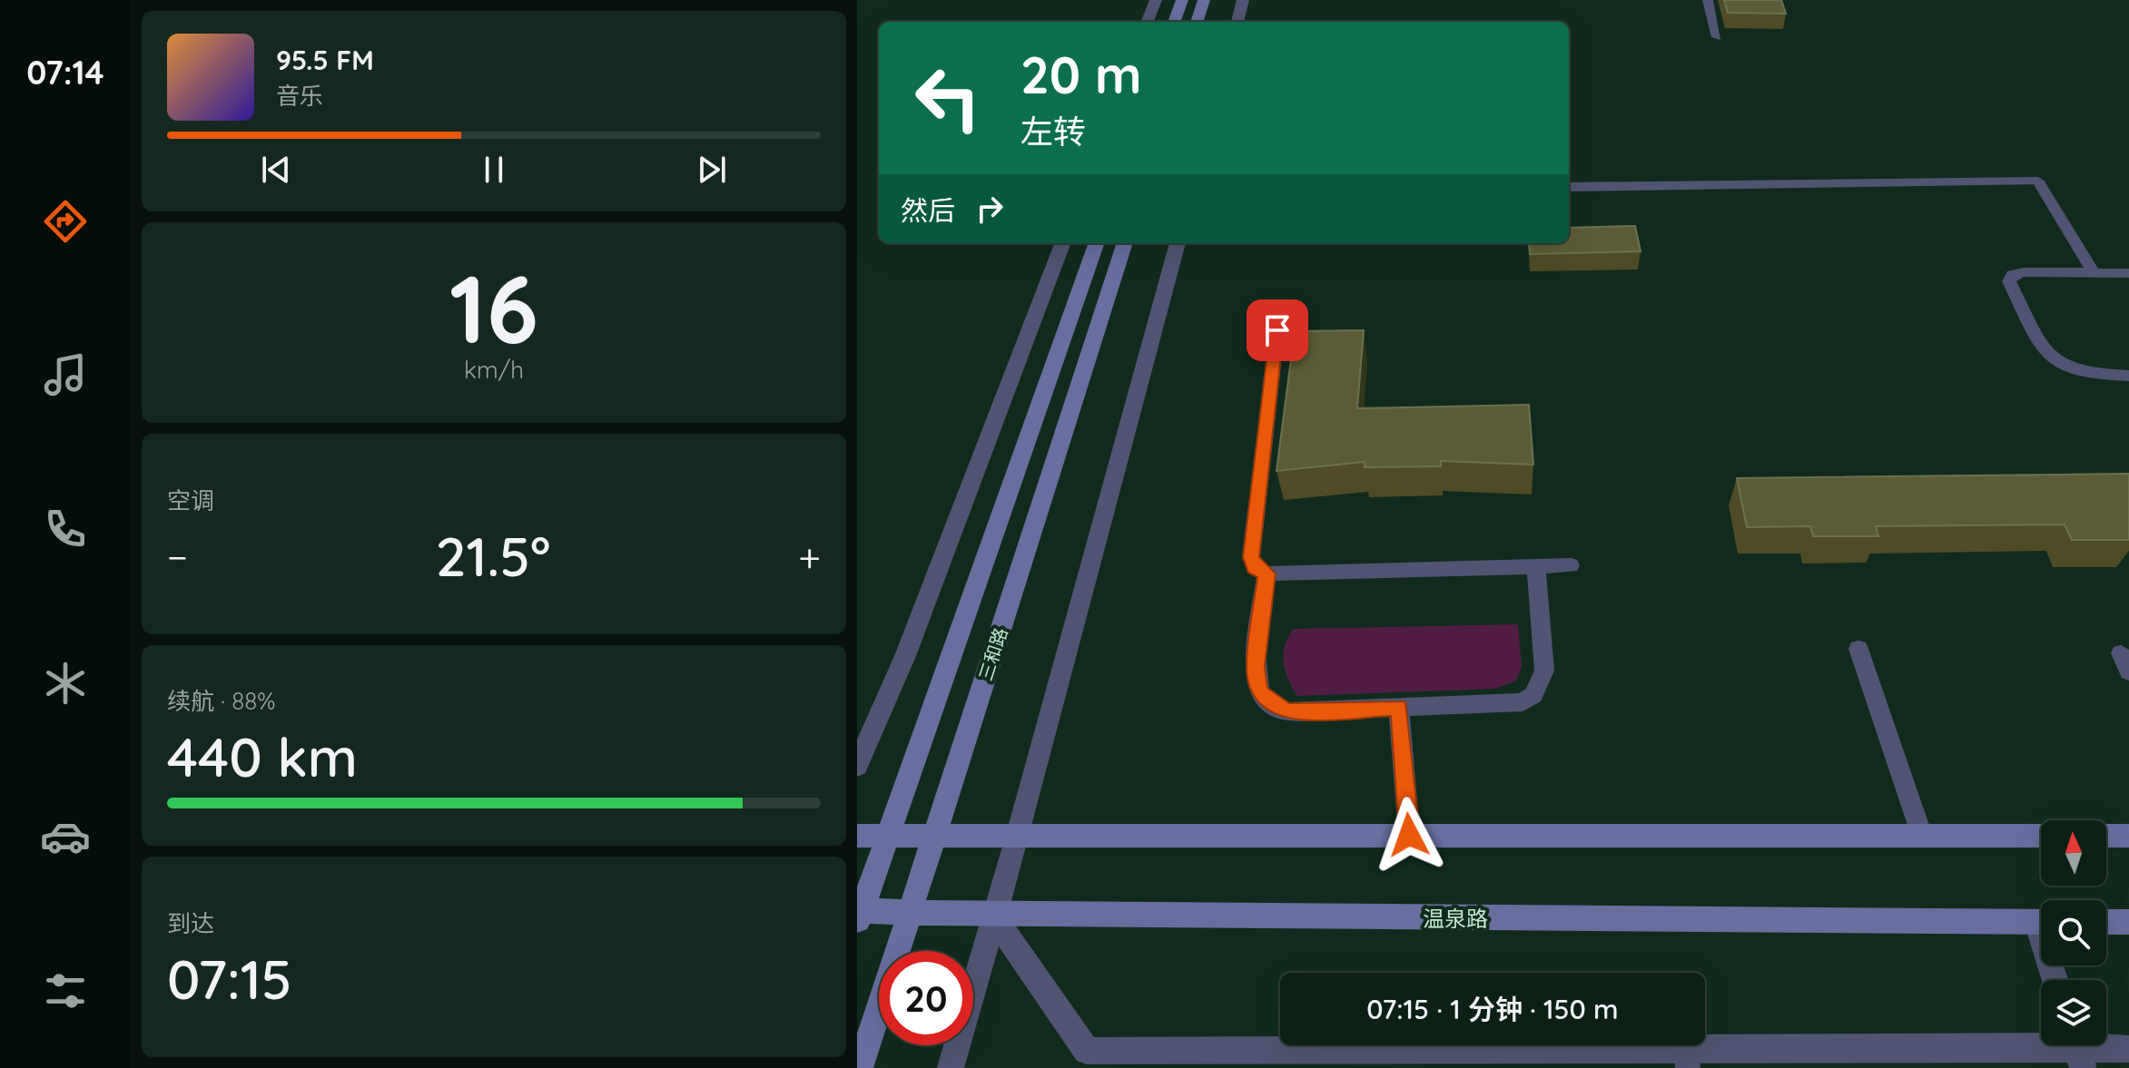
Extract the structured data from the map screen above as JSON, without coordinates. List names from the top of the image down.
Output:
{
  "streets": {
    "main road": ["三和路", "温泉路"]
  },
  "crossings": [
    ["三和路", "温泉路"]
  ],
  "north": "top",
  "page": {
    "tabs": "07:14",
    "turn": ["20 m", "左转"],
    "song": ["95.5 FM", "音乐"],
    "then": "然后",
    "tile": [
      ["16", "km/h"],
      "空调",
      ["续航 · 88%", "440 km"],
      ["到达", "07:15"]
    ],
    "heat": ["−", "21.5°", "+"],
    "limit": "20",
    "trip": "07:15 · 1 分钟 · 150 m"
  }
}
